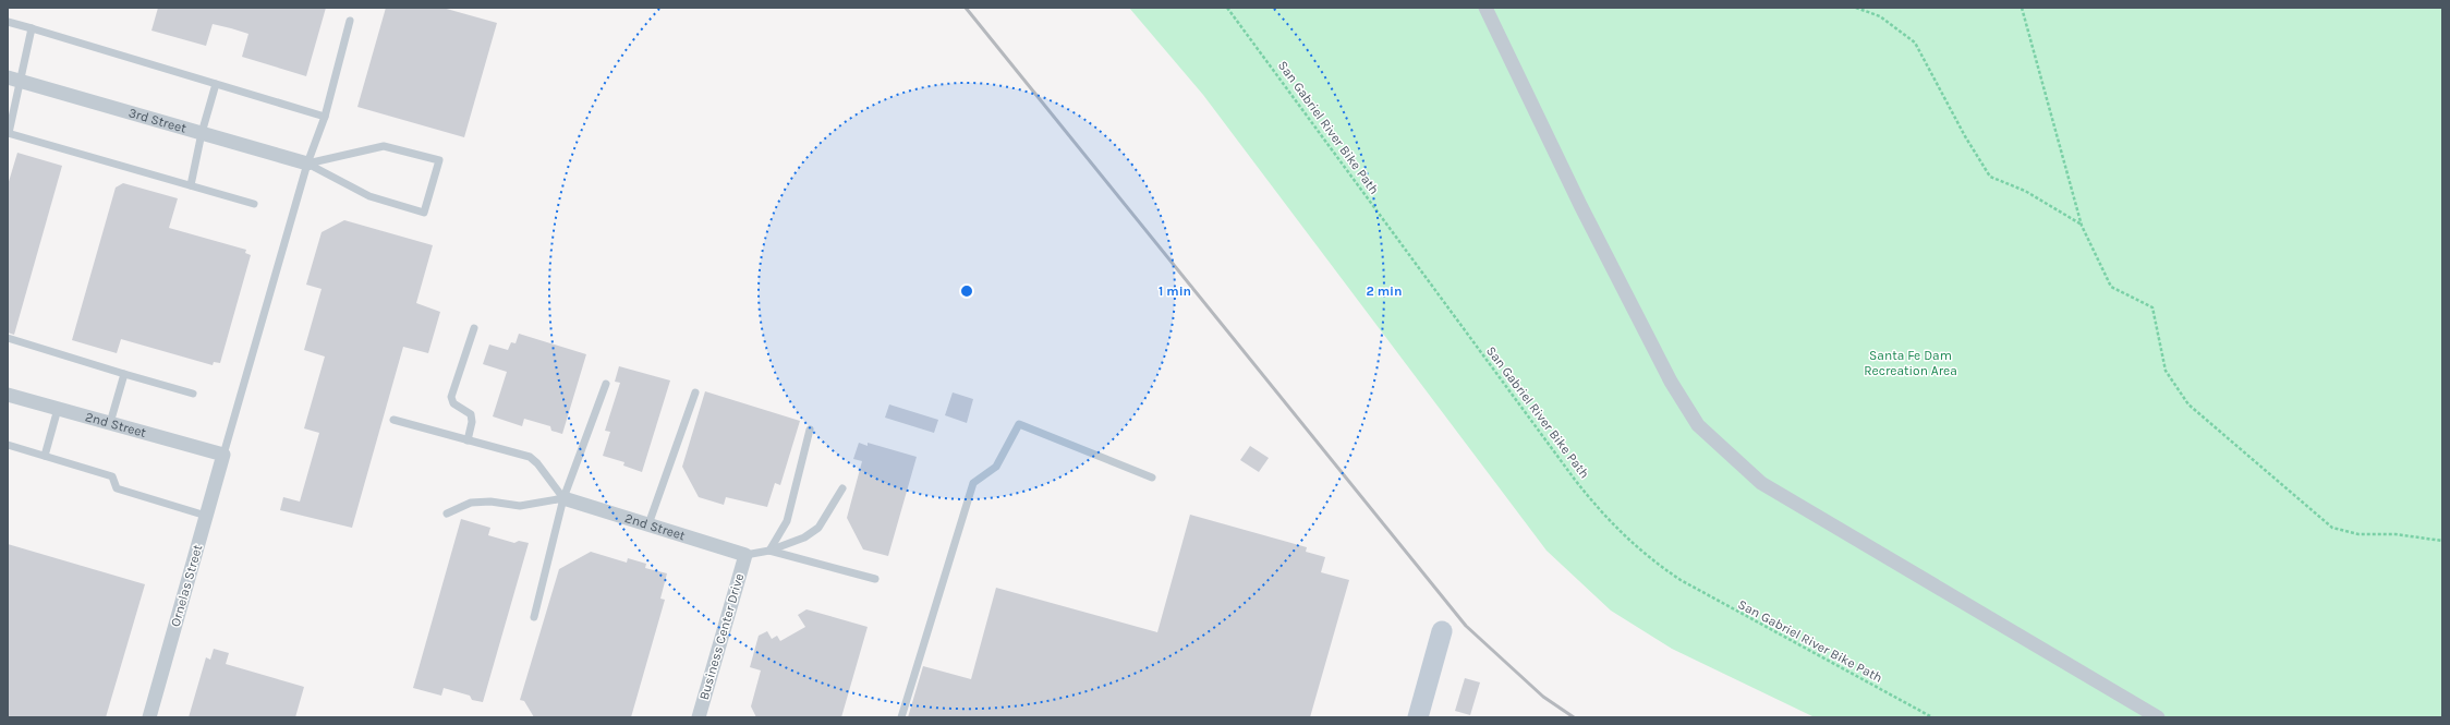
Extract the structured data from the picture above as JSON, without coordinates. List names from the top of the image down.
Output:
{
  "streets": {
    "street": [
      "3rd Street",
      "2nd Street",
      "Ornelas Street",
      "Business Center Drive"
    ],
    "path": ["San Gabriel River Bike Path"]
  },
  "crossings": [
    ["2nd Street", "Ornelas Street"],
    ["2nd Street", "Business Center Drive"]
  ],
  "parks": ["Santa Fe Dam Recreation Area"],
  "rings": ["1 min", "2 min"]
}
